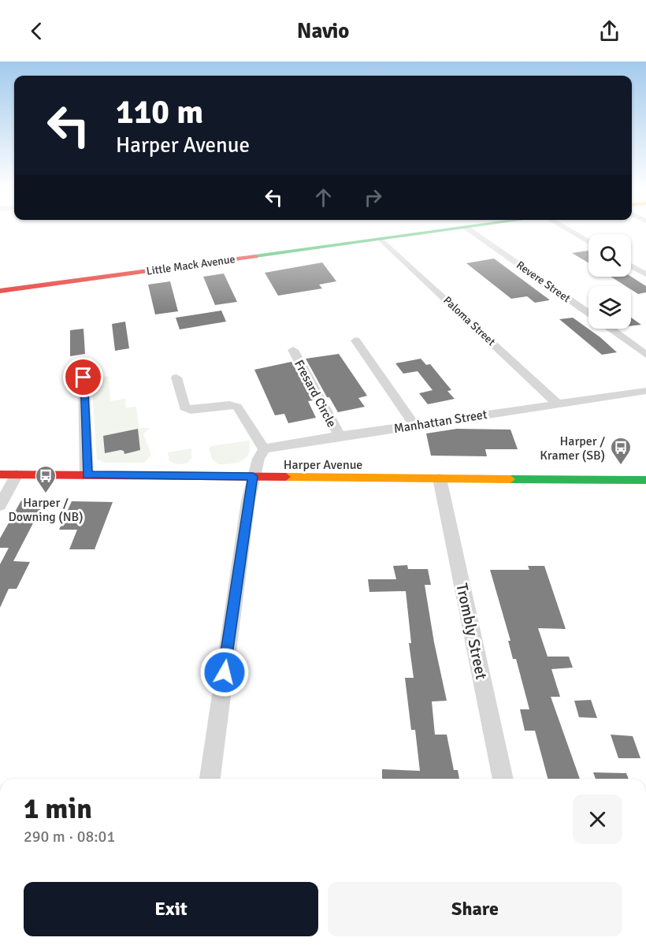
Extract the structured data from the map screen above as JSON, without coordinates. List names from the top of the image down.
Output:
{
  "streets": {
    "main road": ["Little Mack Avenue", "Harper Avenue"],
    "street": [
      "Revere Street",
      "Paloma Street",
      "Fresard Circle",
      "Manhattan Street",
      "Trombly Street"
    ]
  },
  "crossings": [
    ["Little Mack Avenue", "Paloma Street"],
    ["Paloma Street", "Manhattan Street"],
    ["Fresard Circle", "Manhattan Street"],
    ["Harper Avenue", "Trombly Street"]
  ],
  "places": {
    "bus stop": ["Harper / Kramer (SB)", "Harper / Downing (NB)"]
  },
  "page": {
    "header": "Navio",
    "turn": ["110 m", "Harper Avenue"],
    "heading": ["1 min", "290 m · 08:01"],
    "buttons": ["Exit", "Share"]
  }
}
